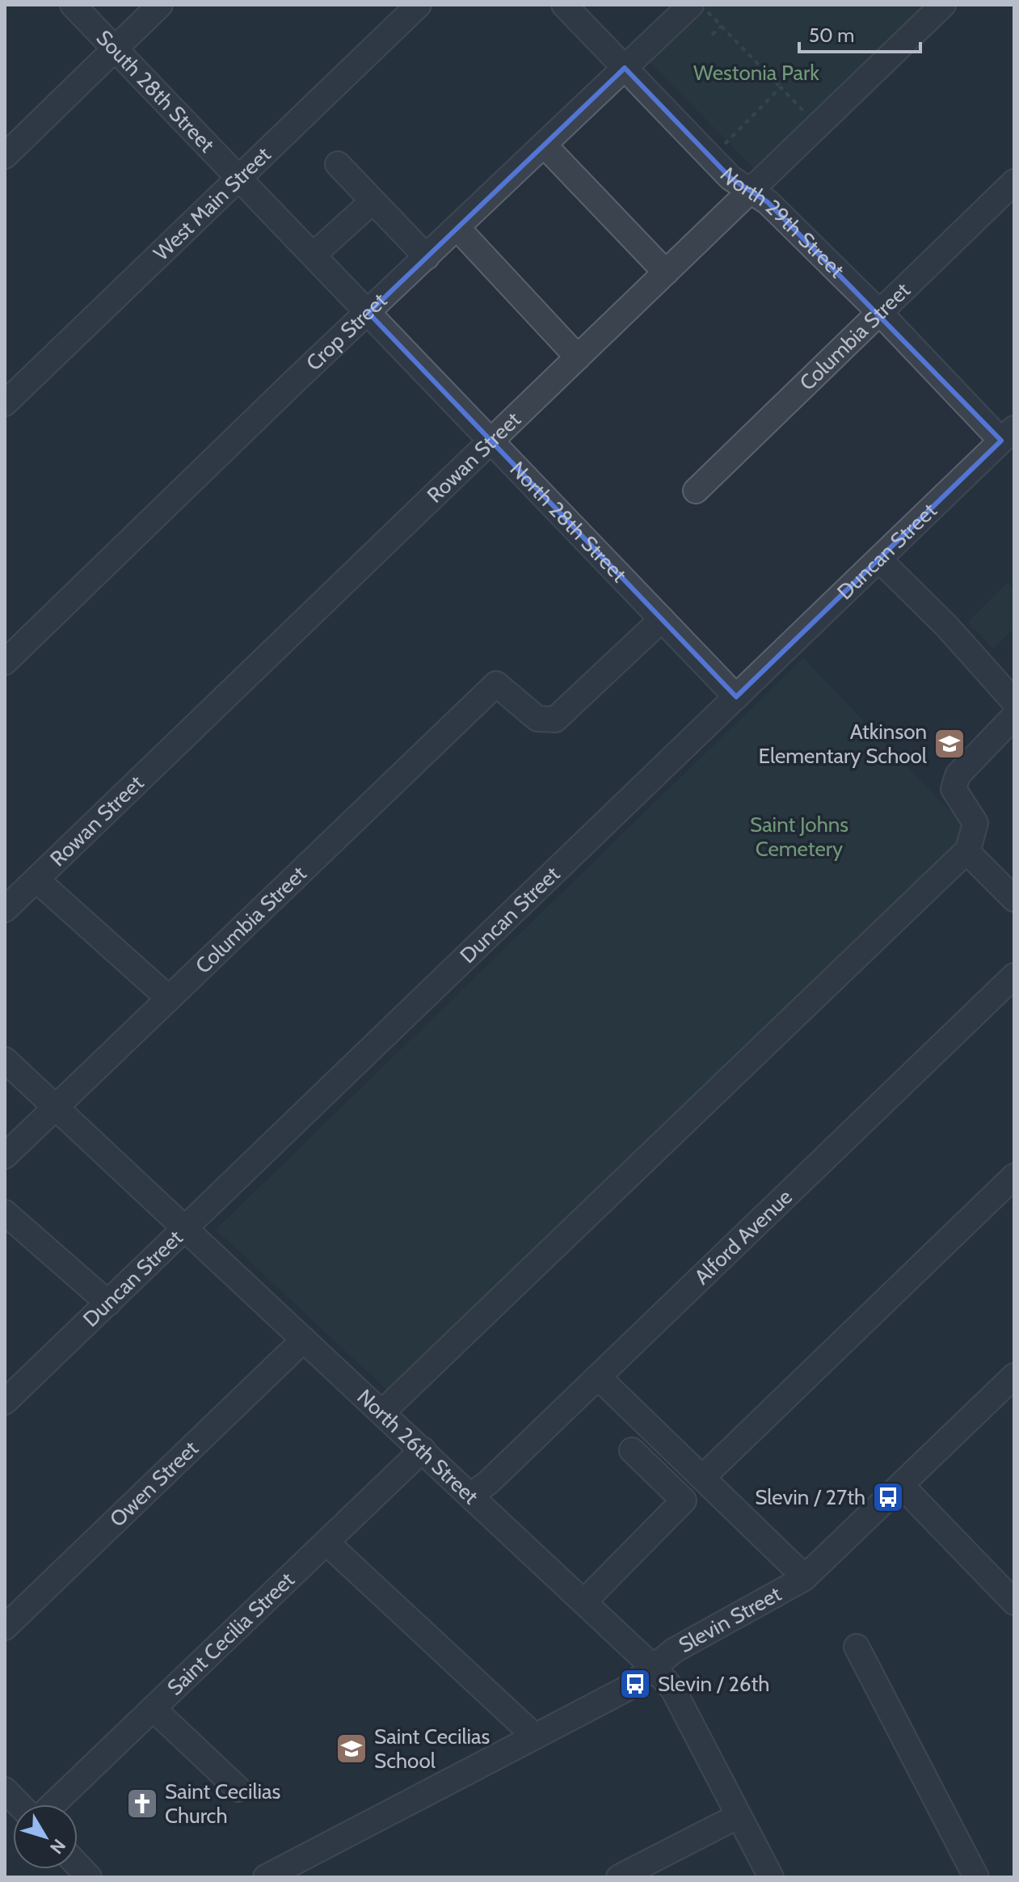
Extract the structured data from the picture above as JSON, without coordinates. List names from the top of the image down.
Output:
{
  "streets": {
    "street": [
      "South 28th Street",
      "West Main Street",
      "North 29th Street",
      "Crop Street",
      "Columbia Street",
      "Rowan Street",
      "North 28th Street",
      "Duncan Street",
      "Alford Avenue",
      "North 26th Street",
      "Owen Street",
      "Slevin Street",
      "Saint Cecilia Street"
    ]
  },
  "crossings": [
    ["South 28th Street", "West Main Street"],
    ["South 28th Street", "North 28th Street"],
    ["West Main Street", "North 28th Street"],
    ["North 29th Street", "Crop Street"],
    ["North 29th Street", "Columbia Street"],
    ["North 29th Street", "Rowan Street"],
    ["North 29th Street", "Duncan Street"],
    ["Crop Street", "North 28th Street"],
    ["Columbia Street", "North 28th Street"],
    ["Columbia Street", "North 26th Street"],
    ["Rowan Street", "North 28th Street"],
    ["North 28th Street", "Duncan Street"],
    ["Duncan Street", "North 26th Street"],
    ["Alford Avenue", "North 26th Street"],
    ["North 26th Street", "Owen Street"],
    ["North 26th Street", "Slevin Street"],
    ["North 26th Street", "Saint Cecilia Street"]
  ],
  "parks": ["Westonia Park", "Saint Johns Cemetery"],
  "places": {
    "school or university": ["Atkinson Elementary School", "Saint Cecilias School"],
    "bus stop": ["Slevin / 27th", "Slevin / 26th"],
    "church": ["Saint Cecilias Church"]
  },
  "scale_bar": "50 m",
  "north": "bottom right"
}
